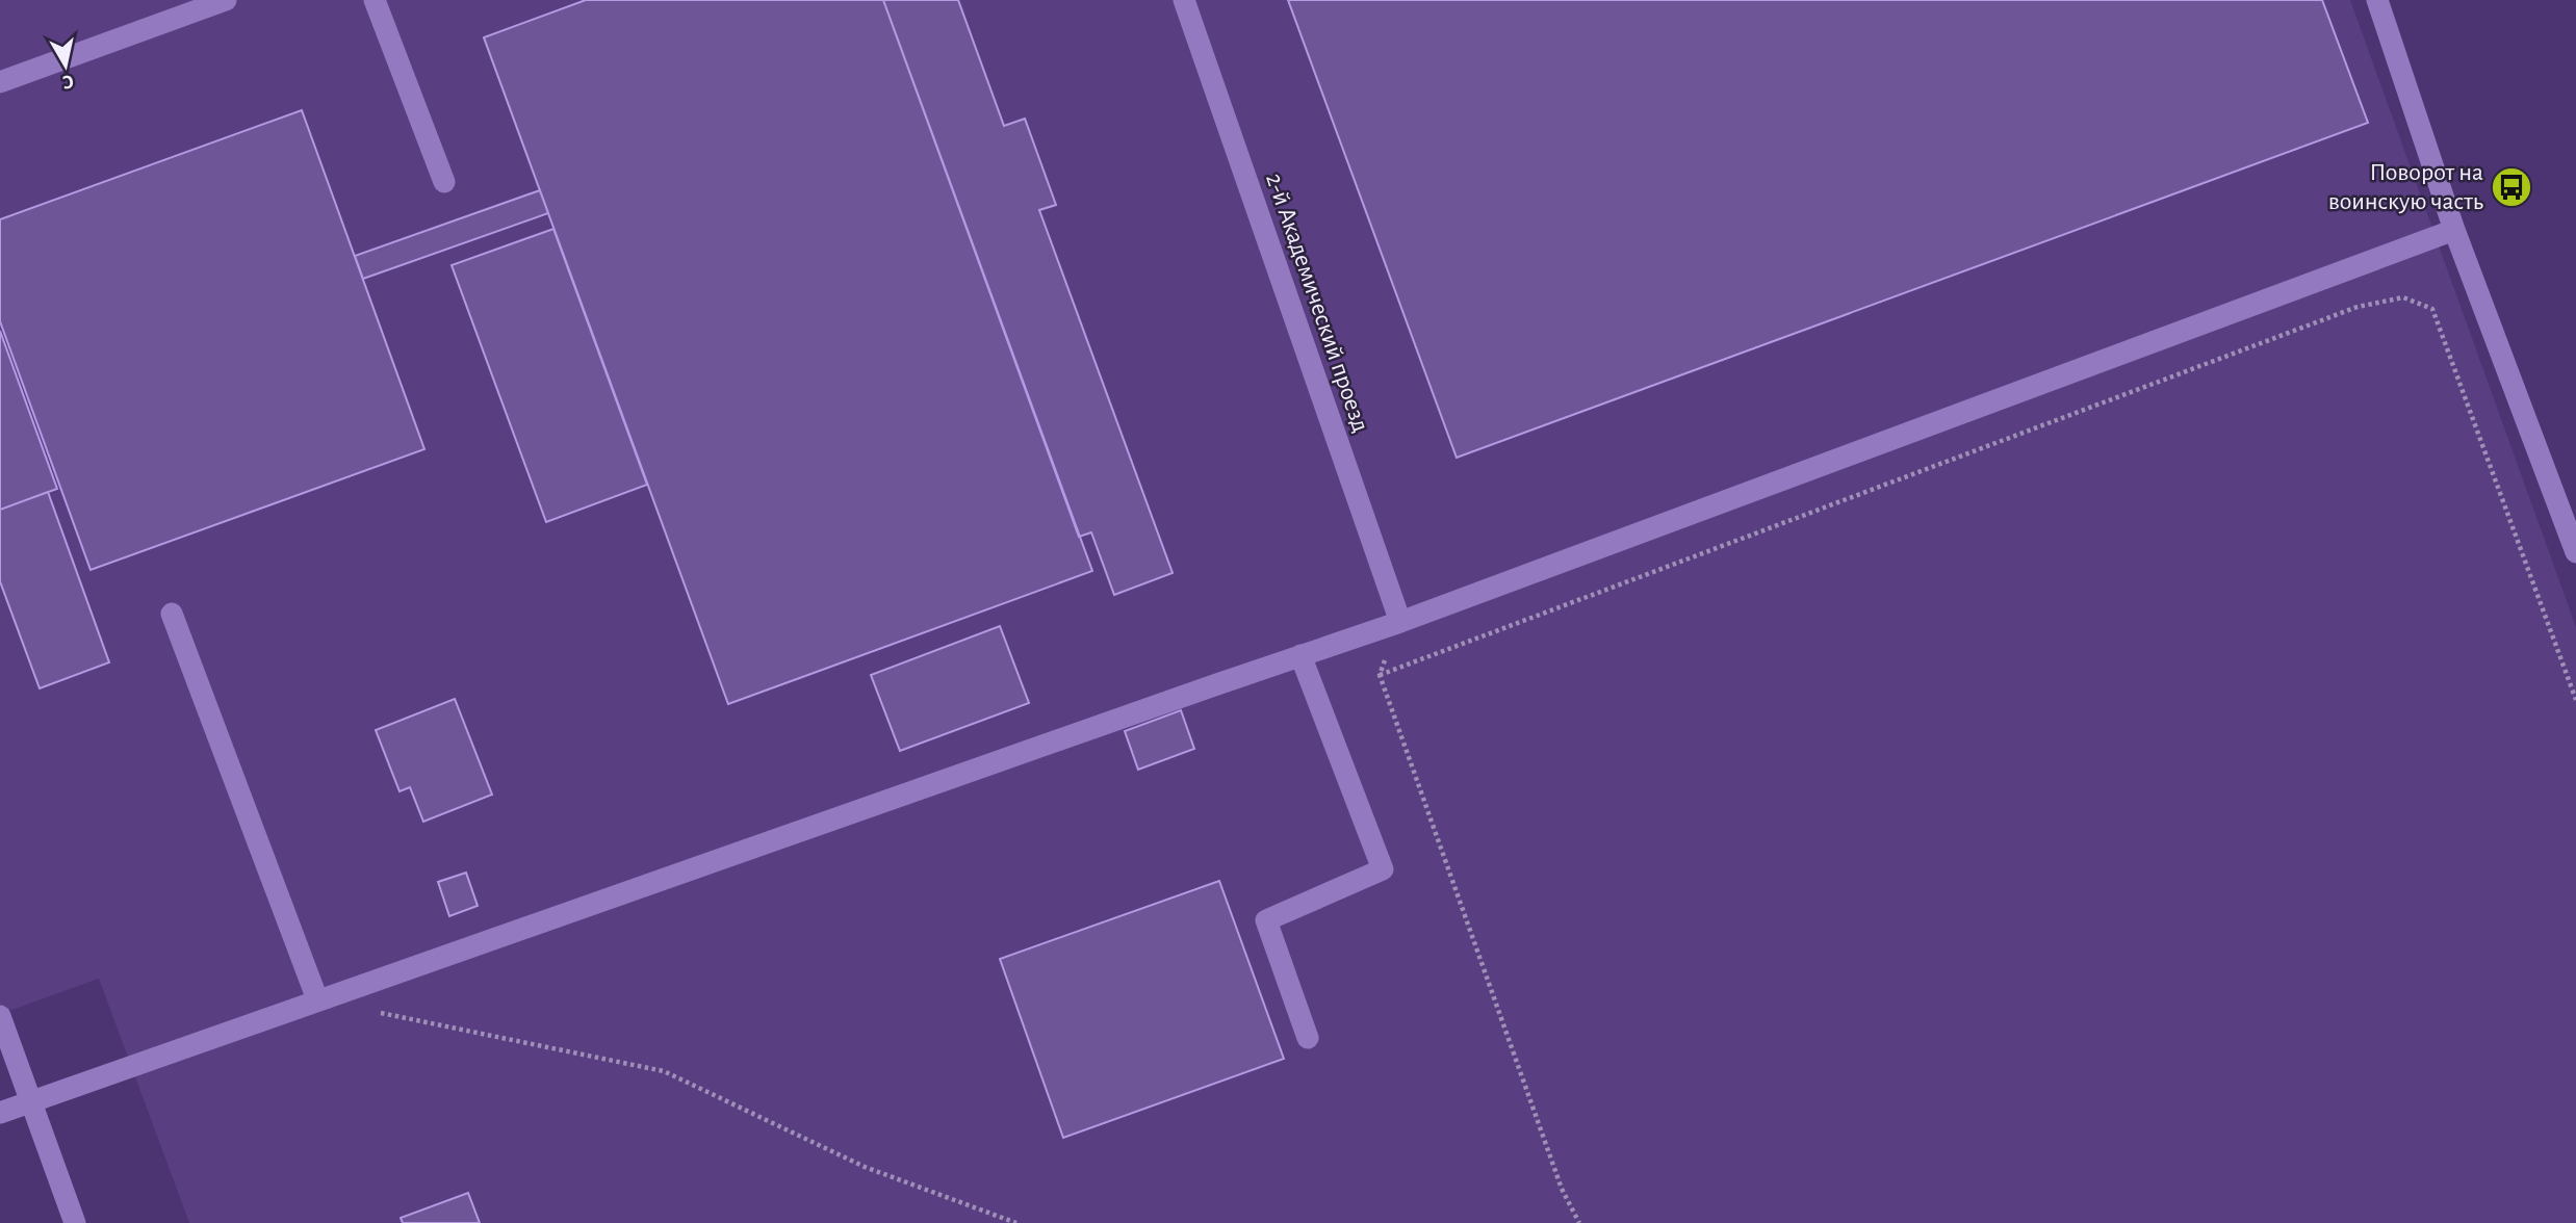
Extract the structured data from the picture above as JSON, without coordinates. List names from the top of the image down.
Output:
{
  "streets": {
    "street": ["2-й Академический проезд"]
  },
  "places": {
    "bus stop": ["Поворот на воинскую часть"]
  },
  "north": "bottom"
}
